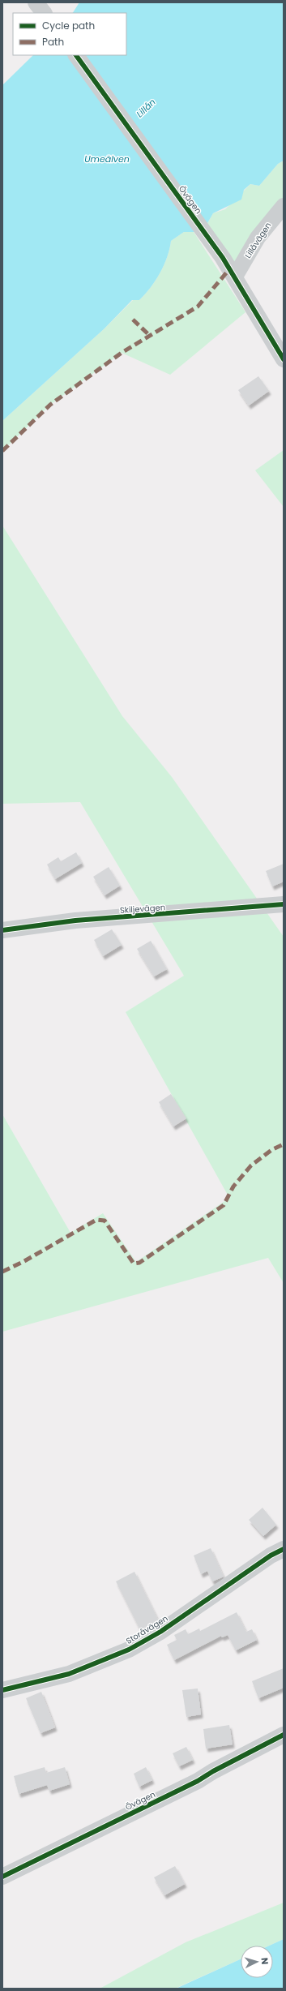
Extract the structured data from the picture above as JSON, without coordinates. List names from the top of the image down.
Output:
{
  "streets": {
    "street": [
      "Övägen",
      "Lillåvägen",
      "Skiljevägen",
      "Storåvägen"
    ]
  },
  "crossings": [
    ["Övägen", "Lillåvägen"]
  ],
  "water": ["Lillån", "Umeälven"],
  "legend": ["Cycle path", "Path"],
  "north": "right"
}
